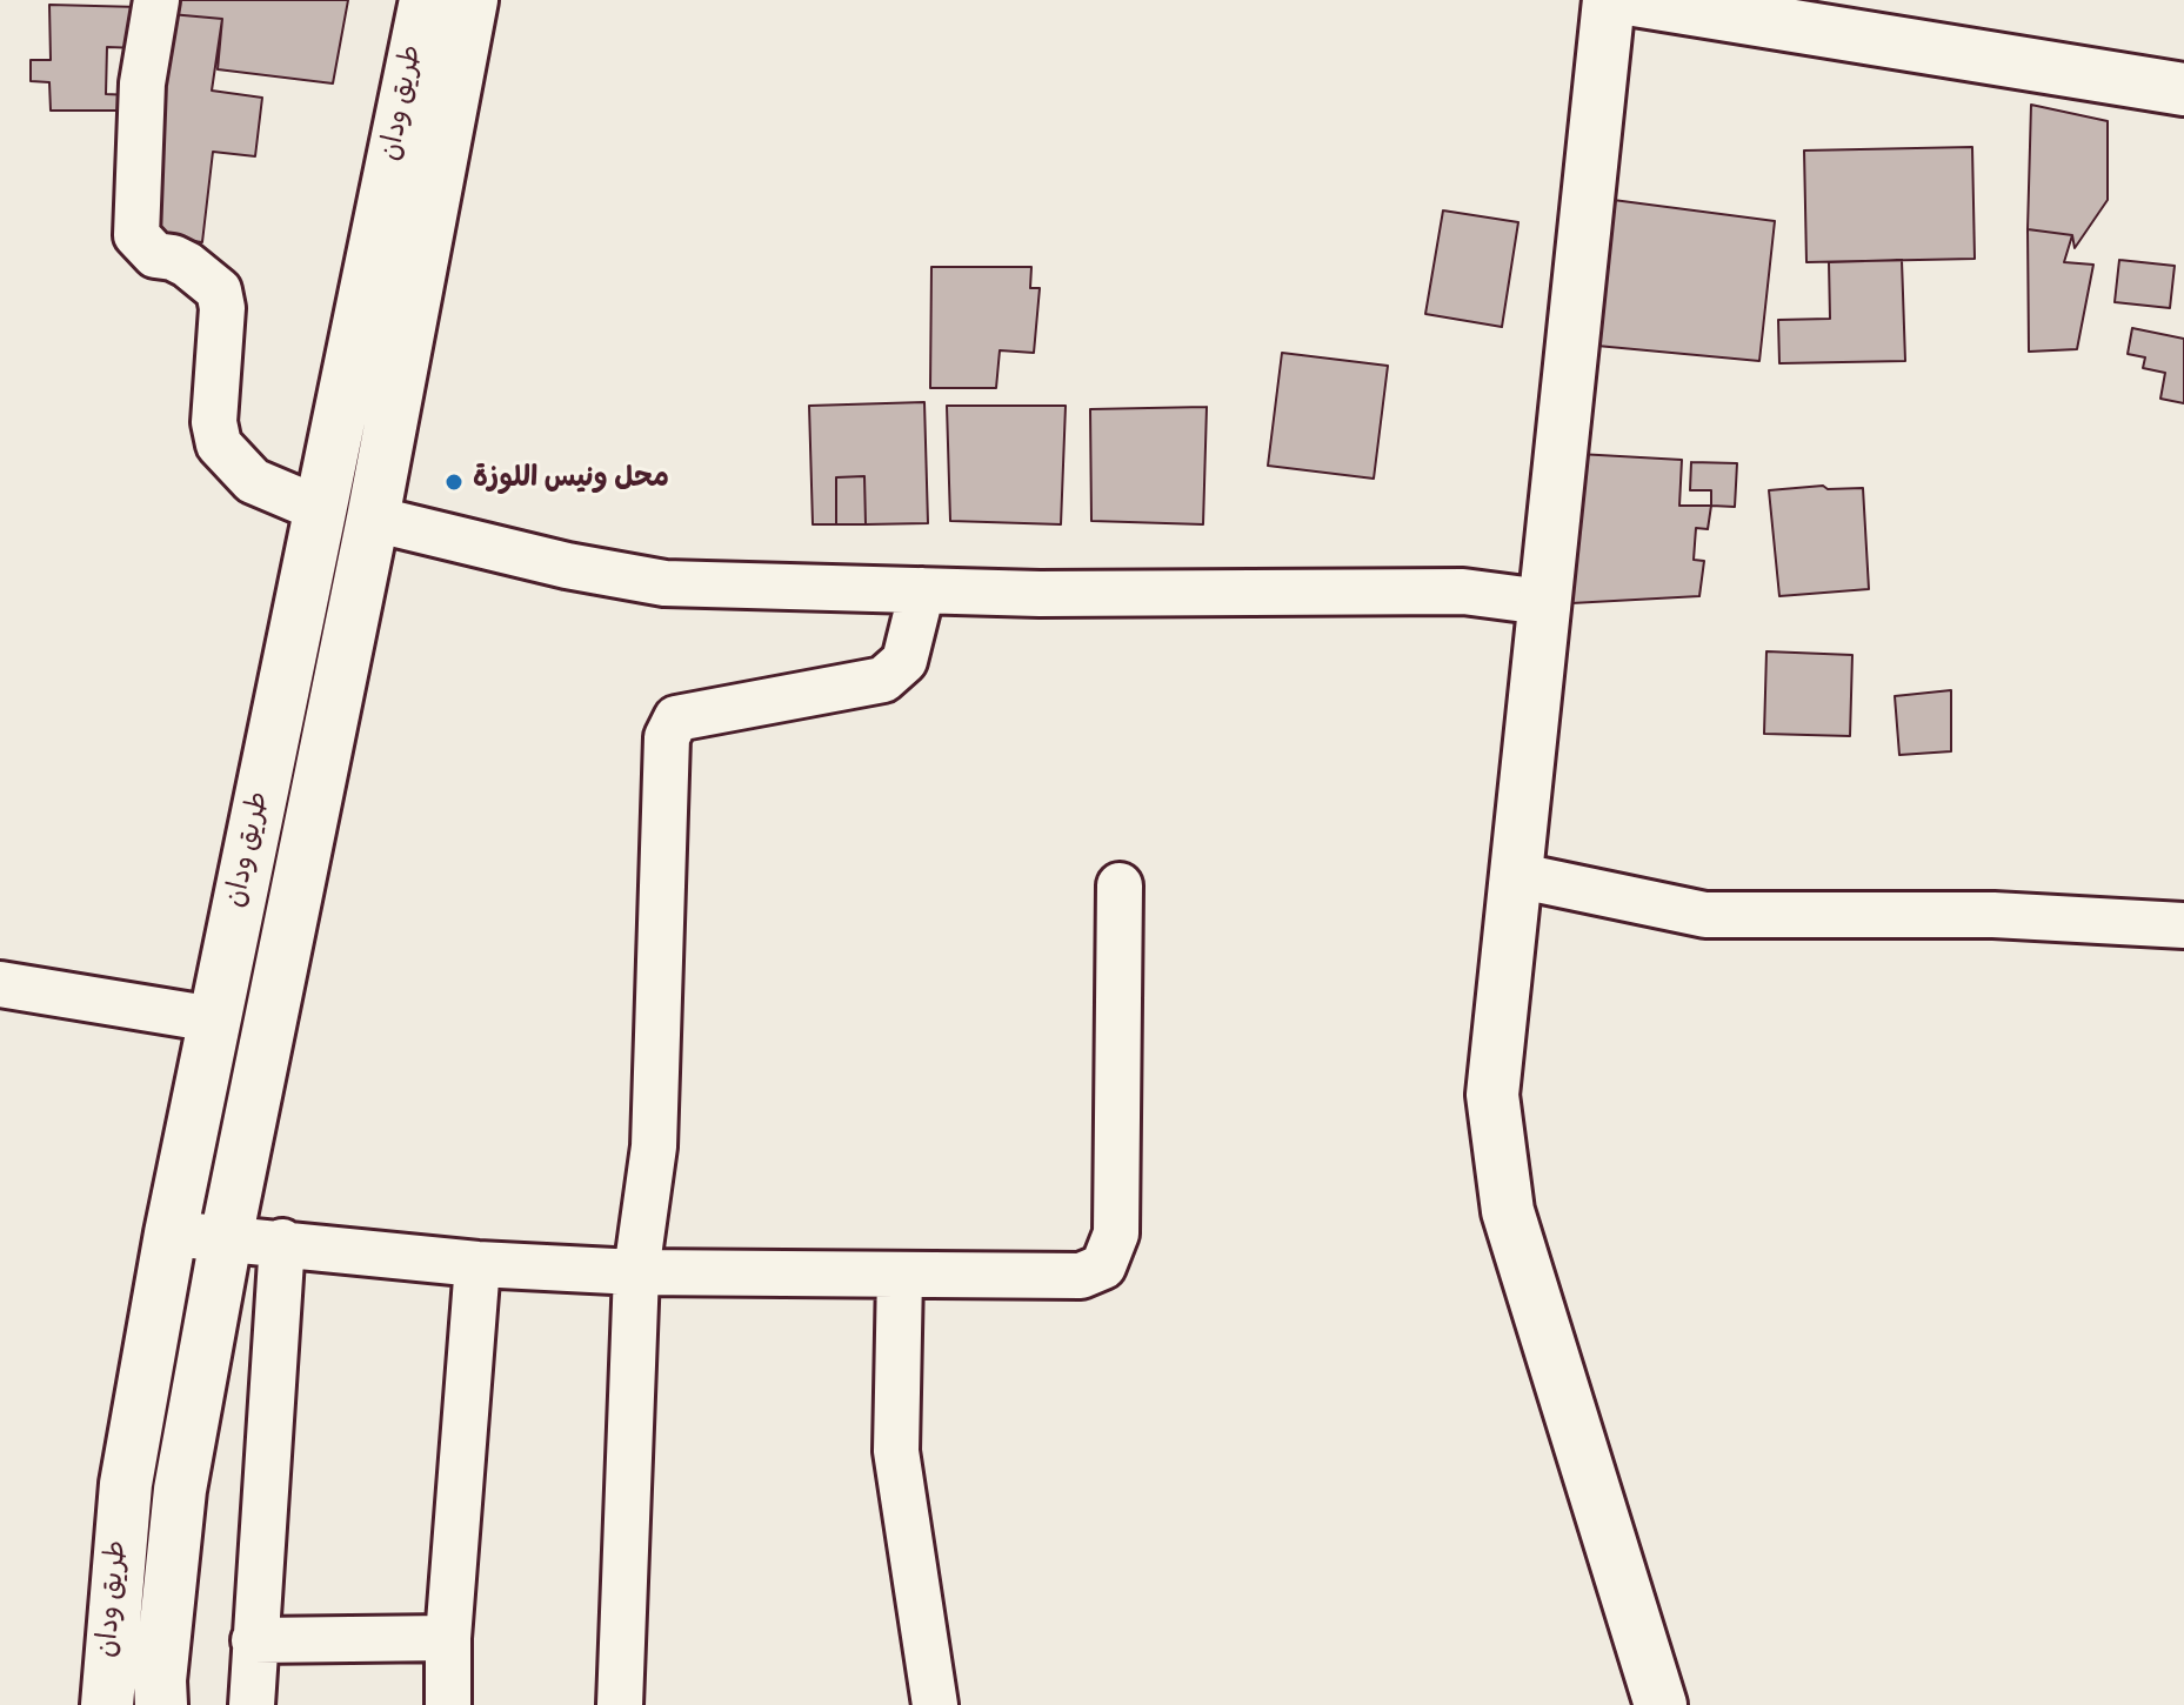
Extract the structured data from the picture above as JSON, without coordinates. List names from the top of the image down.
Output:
{
  "streets": {
    "main road": ["طريق ودان"]
  },
  "places": ["محل ونيس اللوزة"]
}
